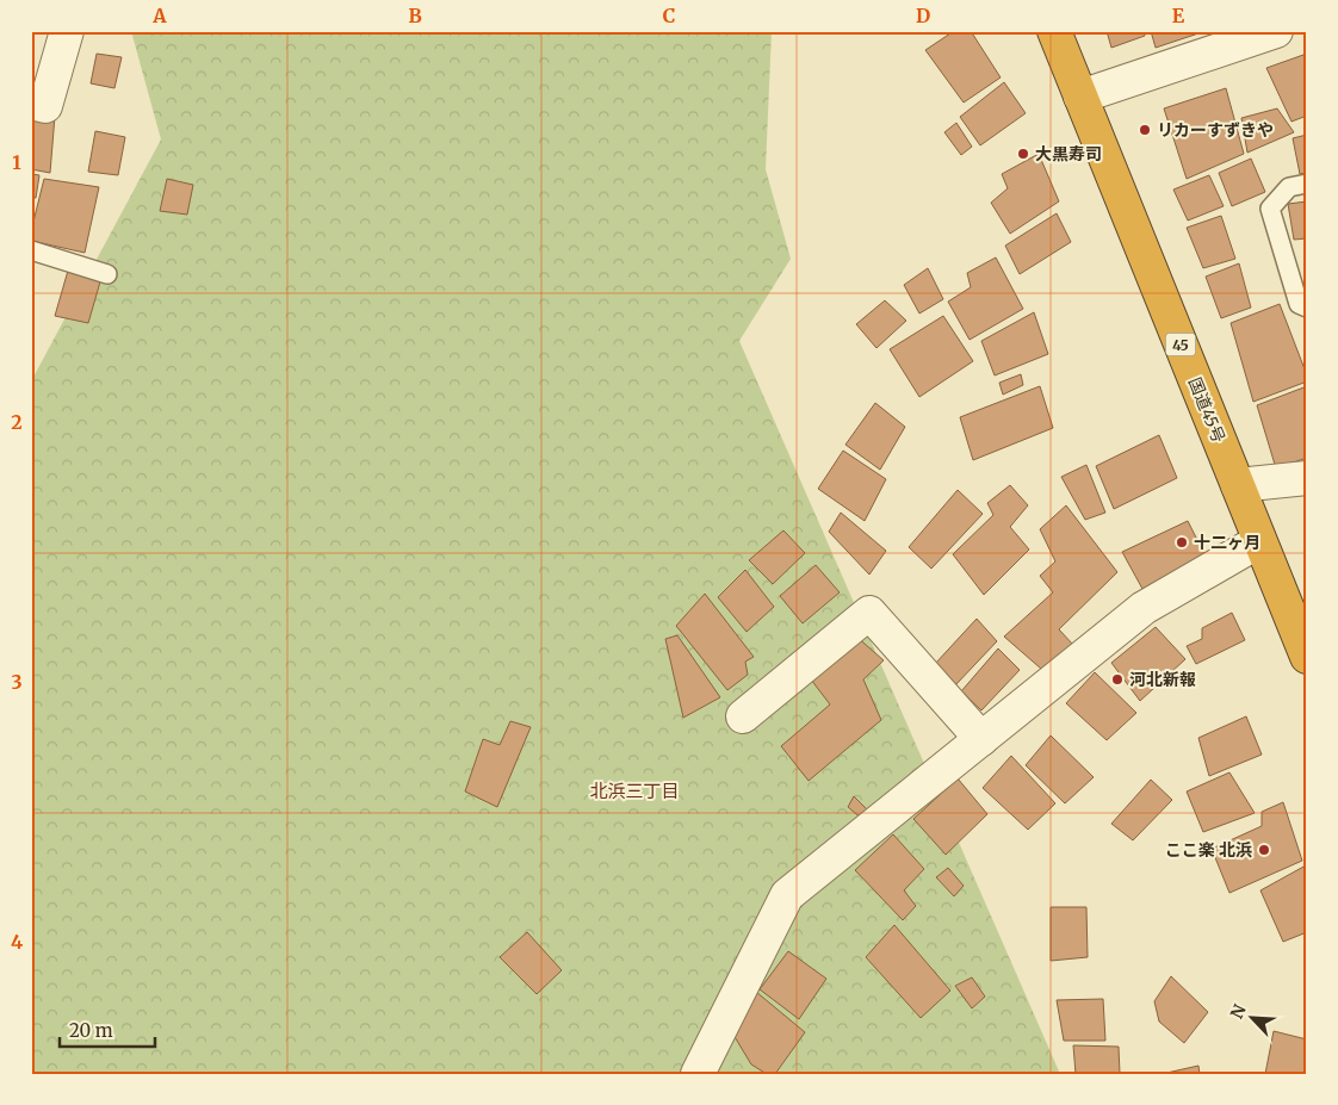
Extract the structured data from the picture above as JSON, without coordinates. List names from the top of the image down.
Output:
{
  "streets": {
    "highway": ["45", "国道45号"]
  },
  "districts": ["北浜三丁目"],
  "places": [
    "リカーすずきや",
    "大黒寿司",
    "十二ヶ月",
    "河北新報",
    "ここ楽 北浜"
  ],
  "scale_bar": "20 m",
  "north": "top left",
  "grid": {
    "columns": [
      "A",
      "B",
      "C",
      "D",
      "E"
    ],
    "rows": [
      "1",
      "2",
      "3",
      "4"
    ]
  }
}
